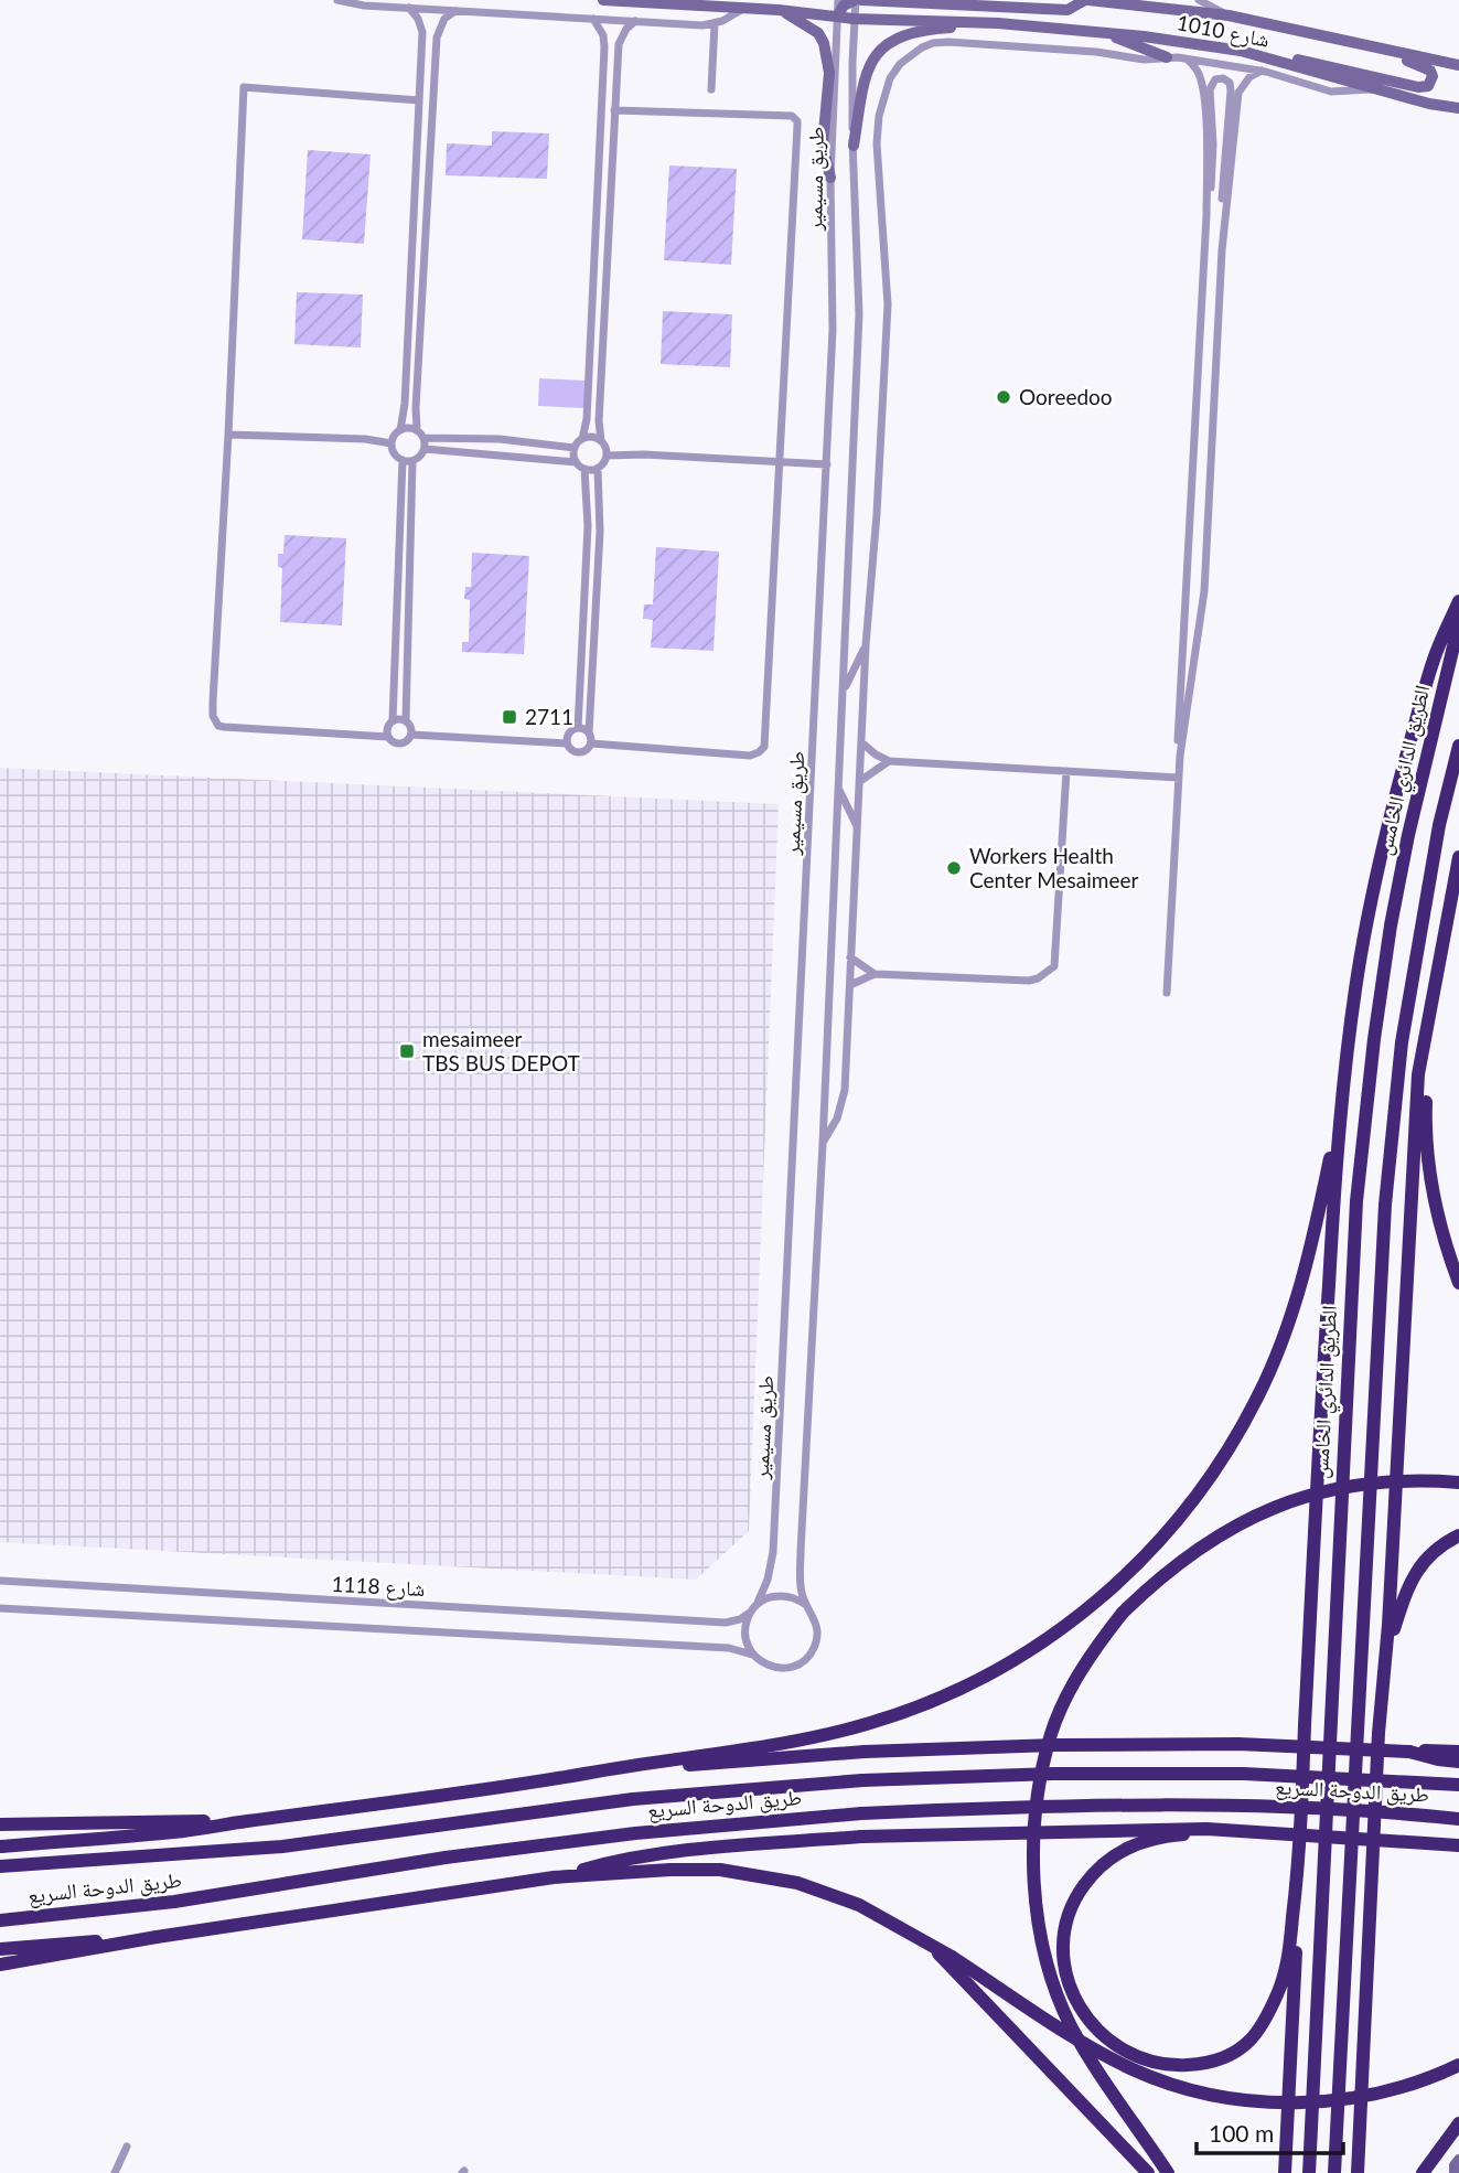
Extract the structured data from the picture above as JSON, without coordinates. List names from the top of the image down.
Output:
{
  "streets": {
    "highway": ["الطريق الدائري الخامس", "طريق الدوحة السريع"],
    "street": ["شارع 1010", "طريق مسيمير", "شارع 1118"]
  },
  "crossings": [
    ["شارع 1010", "طريق مسيمير"],
    ["طريق مسيمير", "شارع 1118"]
  ],
  "places": {
    "other": ["Ooreedoo", "Workers Health Center Mesaimeer"],
    "transit": ["2711", "mesaimeer TBS BUS DEPOT"]
  },
  "scale_bar": "100 m"
}
